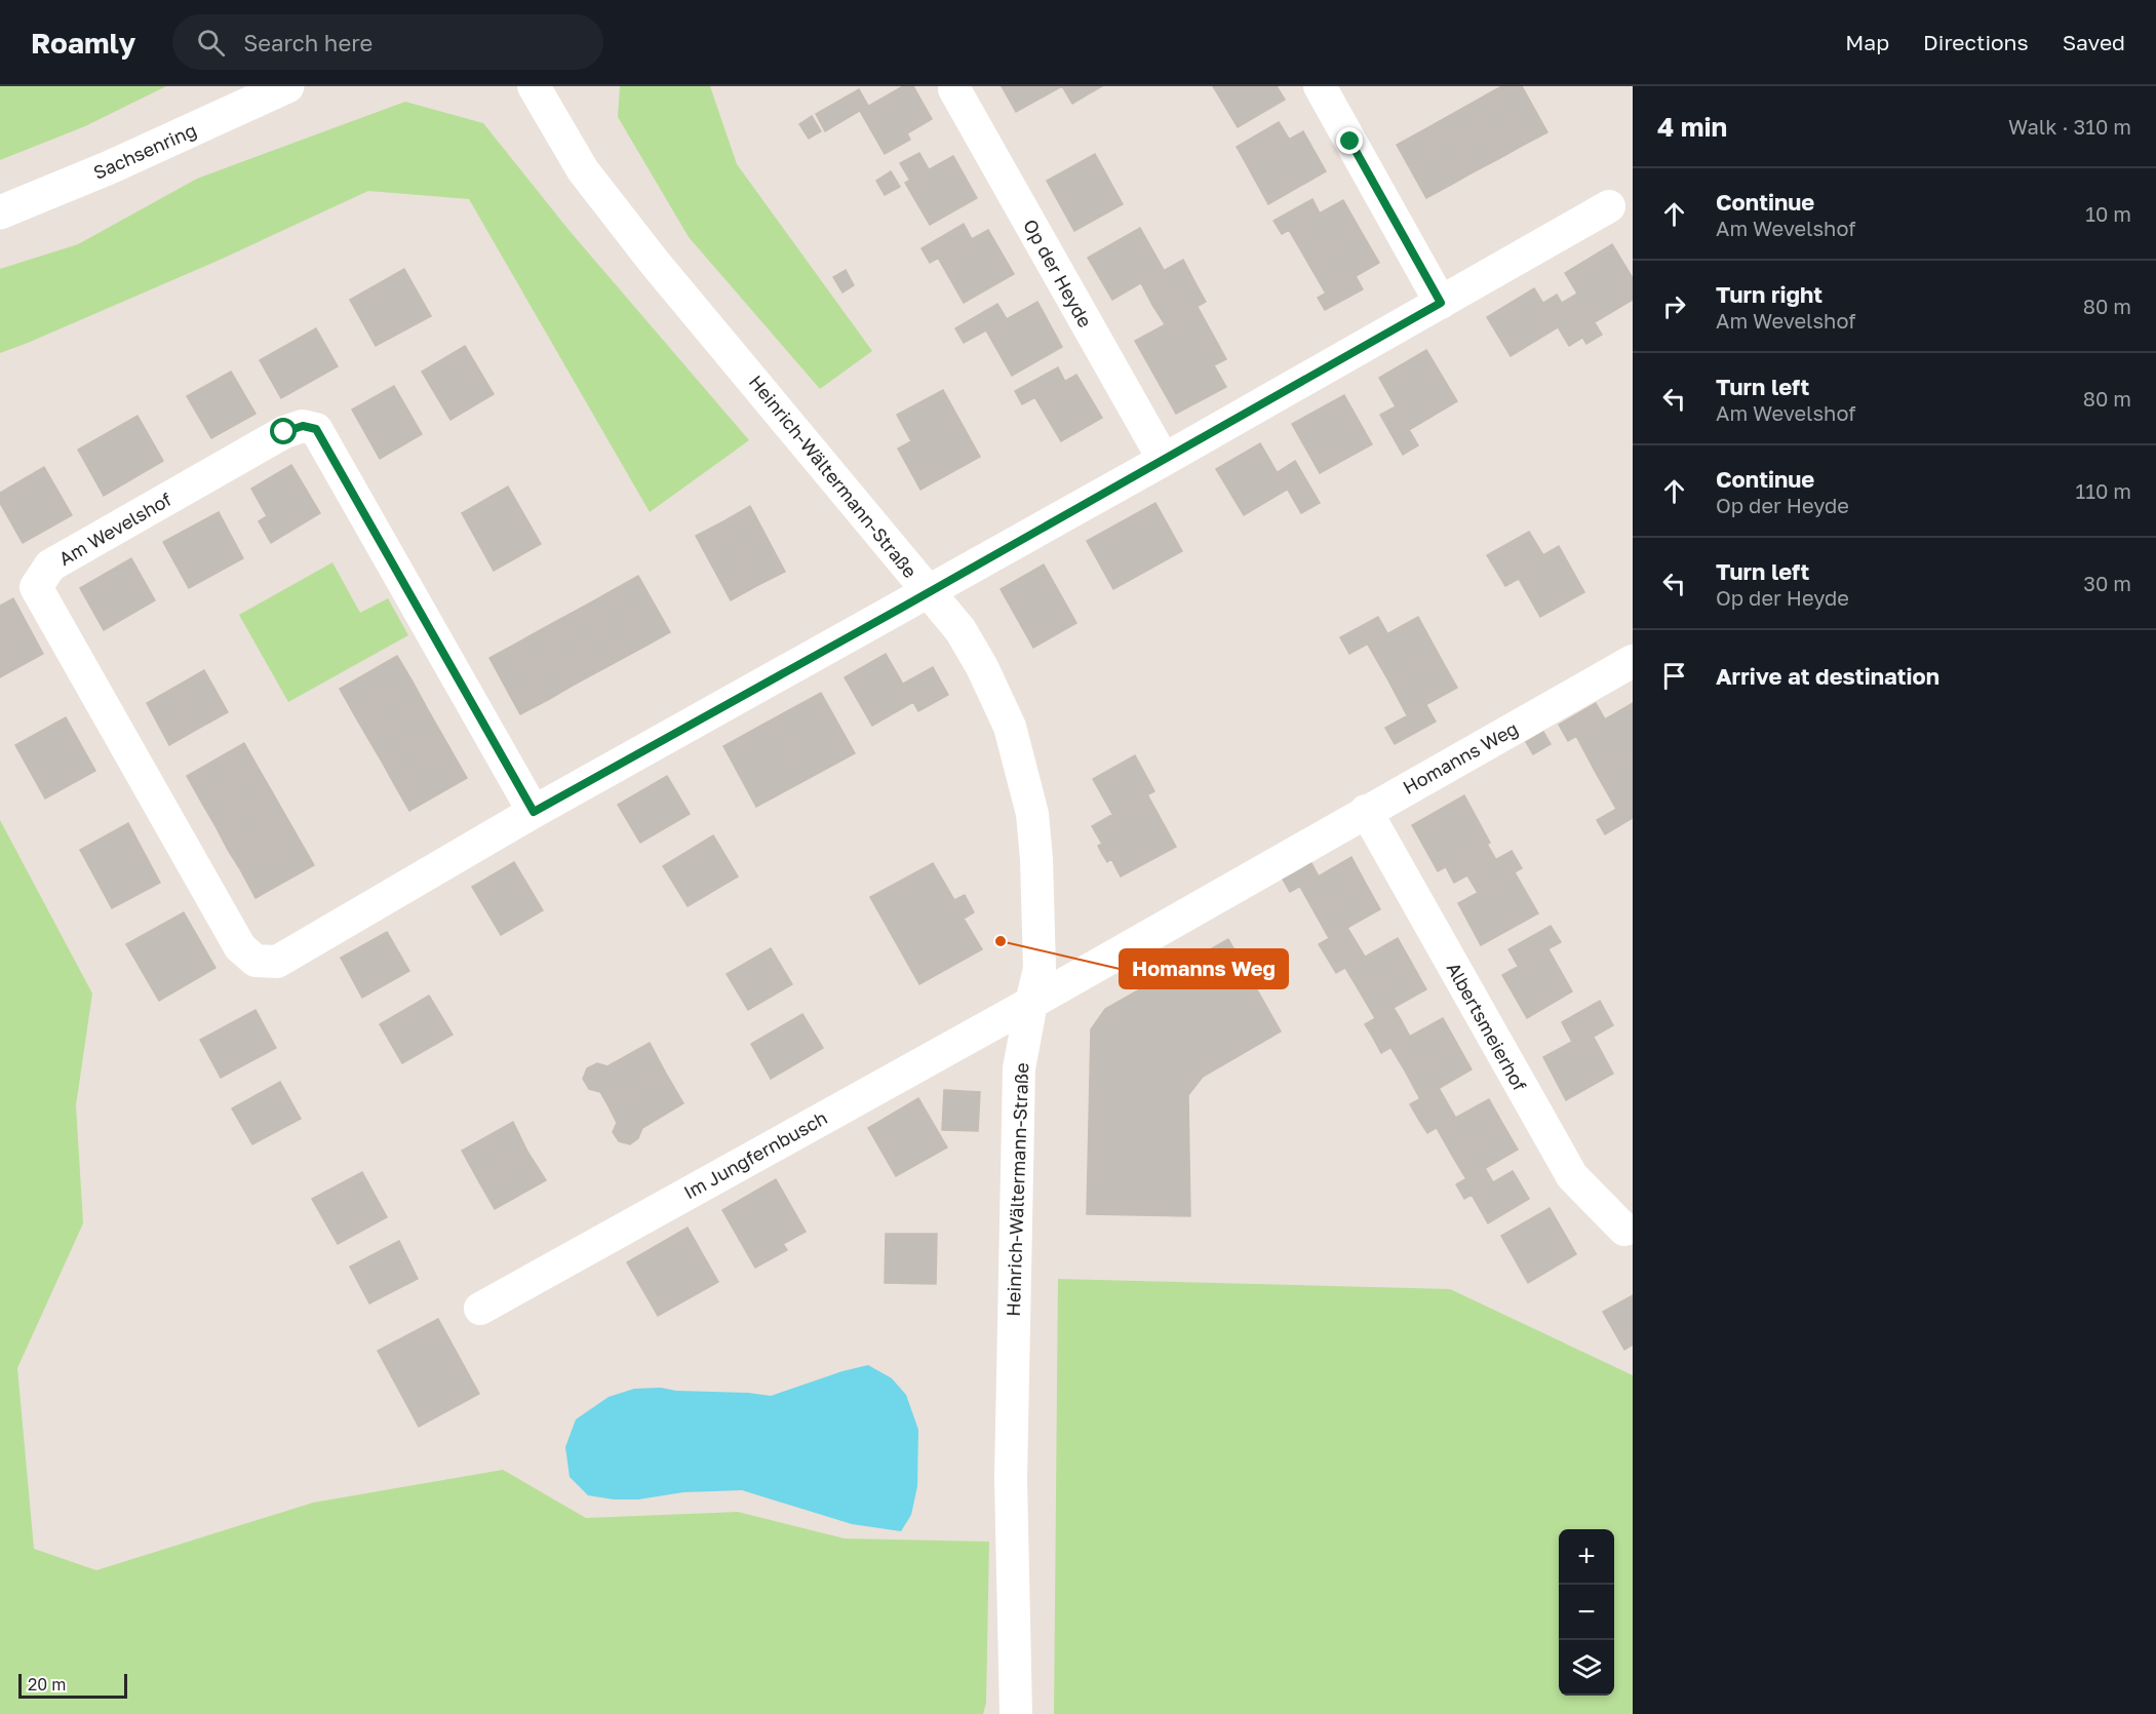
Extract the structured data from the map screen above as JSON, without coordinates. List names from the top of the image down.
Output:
{
  "streets": {
    "street": [
      "Sachsenring",
      "Op der Heyde",
      "Heinrich-Wältermann-Straße",
      "Am Wevelshof",
      "Homanns Weg",
      "Albertsmeierhof",
      "Im Jungfernbusch"
    ]
  },
  "crossings": [
    ["Heinrich-Wältermann-Straße", "Am Wevelshof"],
    ["Heinrich-Wältermann-Straße", "Homanns Weg"],
    ["Heinrich-Wältermann-Straße", "Im Jungfernbusch"],
    ["Homanns Weg", "Albertsmeierhof"],
    ["Homanns Weg", "Im Jungfernbusch"]
  ],
  "places": ["Homanns Weg"],
  "scale_bar": "20 m",
  "page": {
    "header": "Roamly",
    "search": "Search here",
    "nav": ["Map", "Directions", "Saved"],
    "heading": ["4 min", "Walk · 310 m"],
    "list": [
      ["Continue", "Am Wevelshof", "10 m"],
      ["Turn right", "Am Wevelshof", "80 m"],
      ["Turn left", "Am Wevelshof", "80 m"],
      ["Continue", "Op der Heyde", "110 m"],
      ["Turn left", "Op der Heyde", "30 m"],
      "Arrive at destination"
    ],
    "map_buttons": ["+", "−"],
    "scale": "20 m"
  }
}
